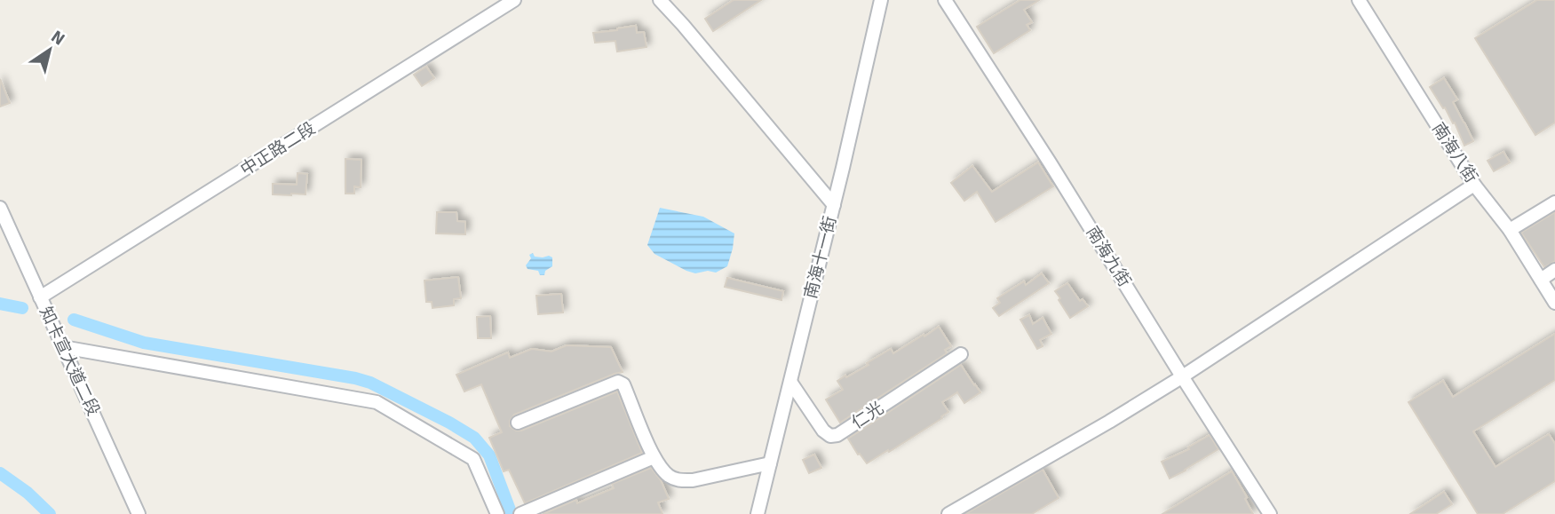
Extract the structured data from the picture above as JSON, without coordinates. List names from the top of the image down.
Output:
{
  "streets": {
    "street": [
      "中正路二段",
      "南海八街",
      "南海九街",
      "南海十一街",
      "知卡宣大道二段",
      "仁光"
    ]
  },
  "crossings": [
    ["中正路二段", "知卡宣大道二段"],
    ["南海十一街", "仁光"]
  ],
  "north": "top right"
}
